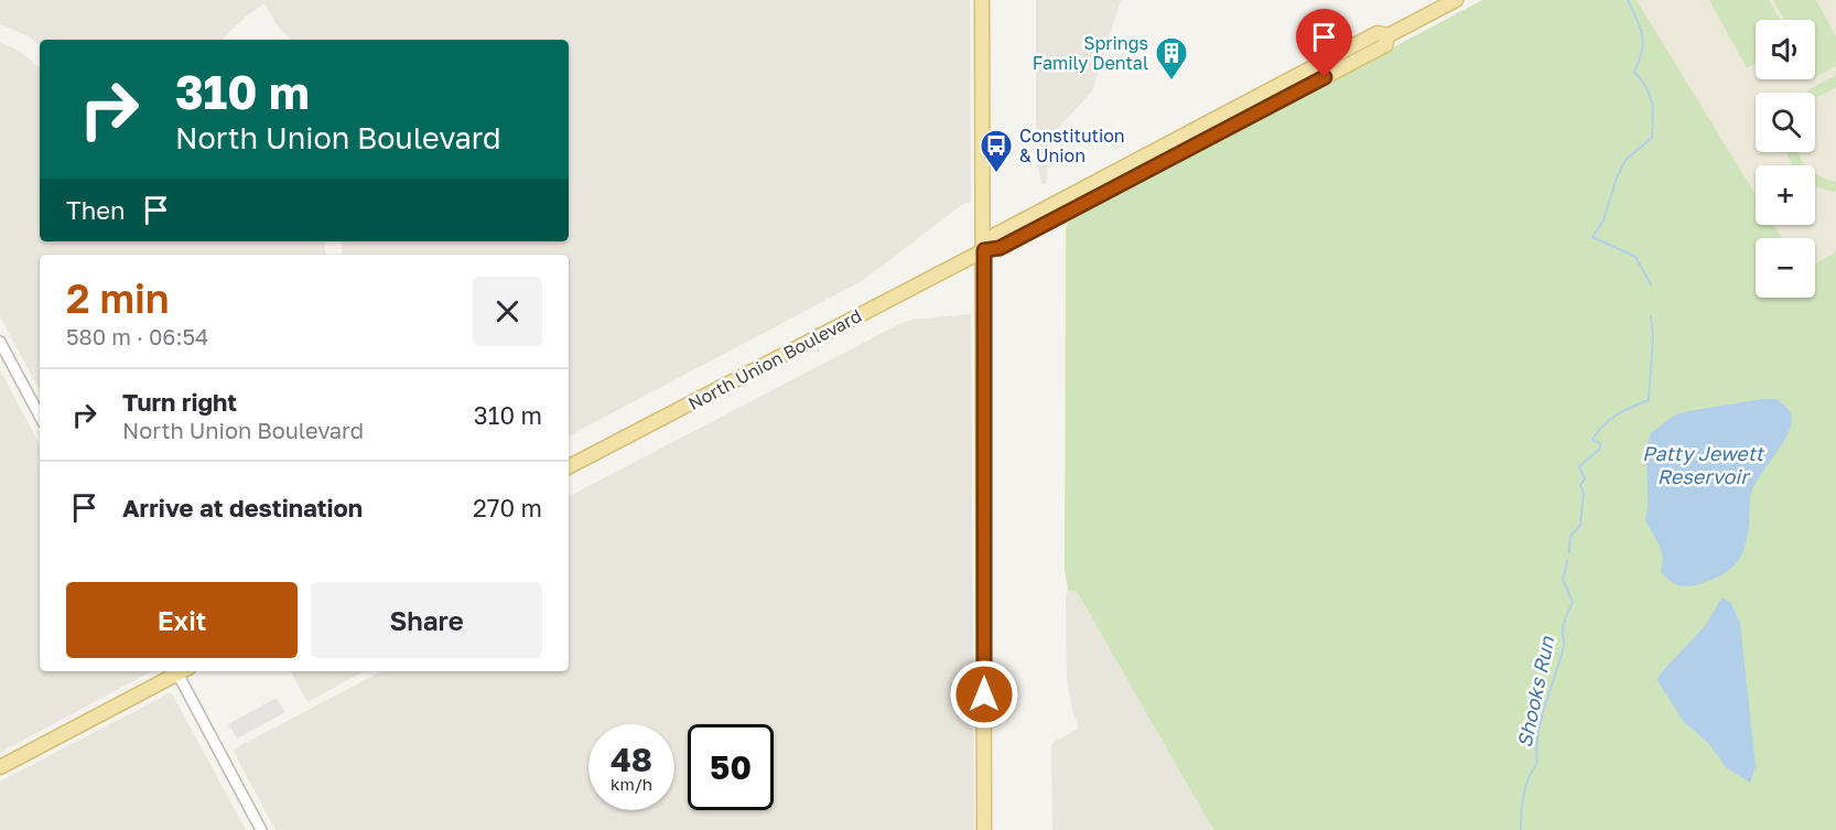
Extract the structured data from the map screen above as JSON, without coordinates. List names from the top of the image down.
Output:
{
  "streets": {
    "main road": ["North Union Boulevard"]
  },
  "water": ["Patty Jewett Reservoir", "Shooks Run"],
  "places": {
    "building": ["Springs Family Dental"],
    "bus stop": ["Constitution & Union"]
  },
  "page": {
    "map_buttons": ["+", "−"],
    "turn": ["310 m", "North Union Boulevard"],
    "then": "Then",
    "heading": ["2 min", "580 m · 06:54"],
    "list": [
      {
        "name": "Turn right",
        "note": "North Union Boulevard",
        "value": "310 m"
      },
      {
        "name": "Arrive at destination",
        "value": "270 m"
      }
    ],
    "buttons": ["Exit", "Share"],
    "speed": "48 km/h",
    "limit": "50"
  }
}
